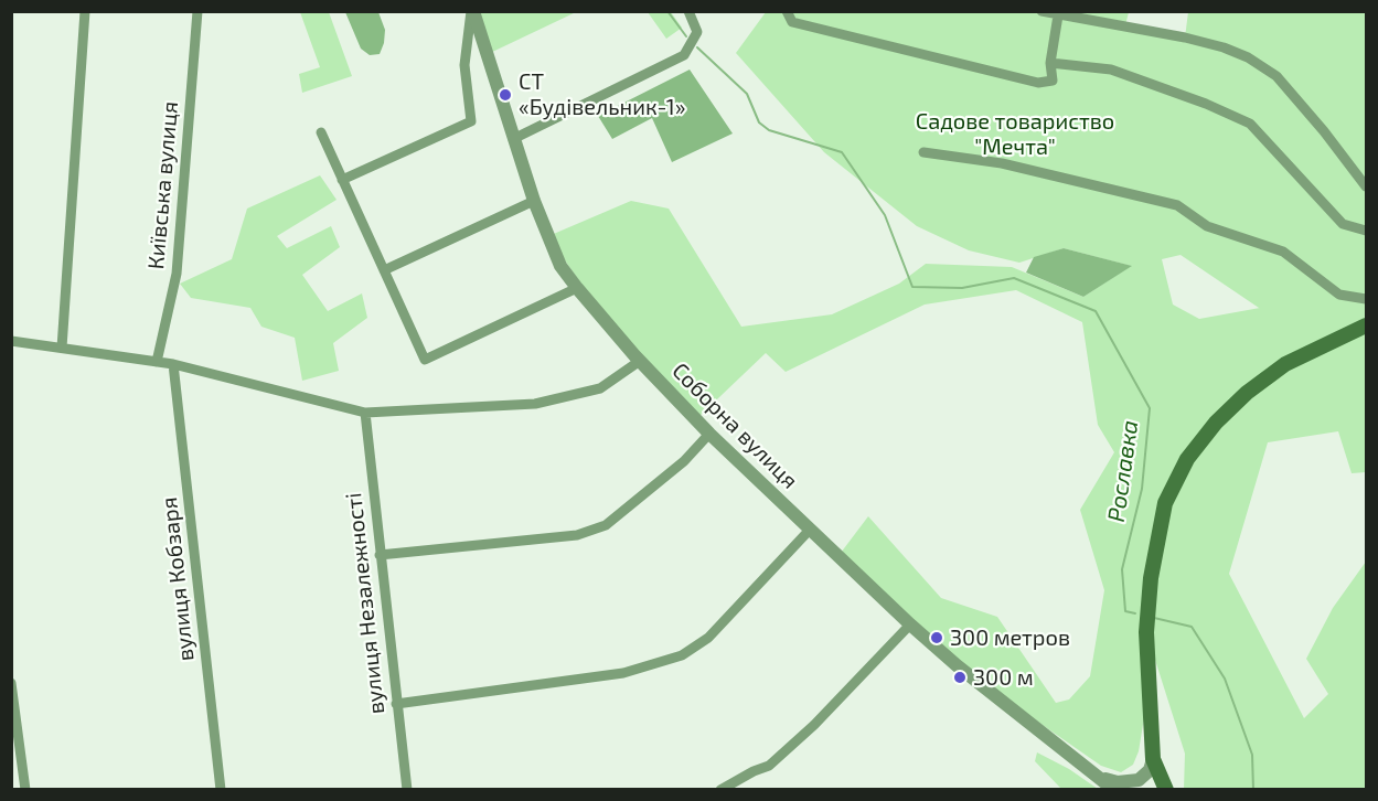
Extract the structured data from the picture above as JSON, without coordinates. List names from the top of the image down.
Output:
{
  "streets": {
    "street": [
      "Київська вулиця",
      "Соборна вулиця",
      "вулиця Кобзаря",
      "вулиця Незалежності"
    ]
  },
  "water": ["Рославка"],
  "parks": ["Садове товариство \"Мечта\""],
  "places": ["СТ «Будівельник-1»", "300 метров", "300 м"]
}
